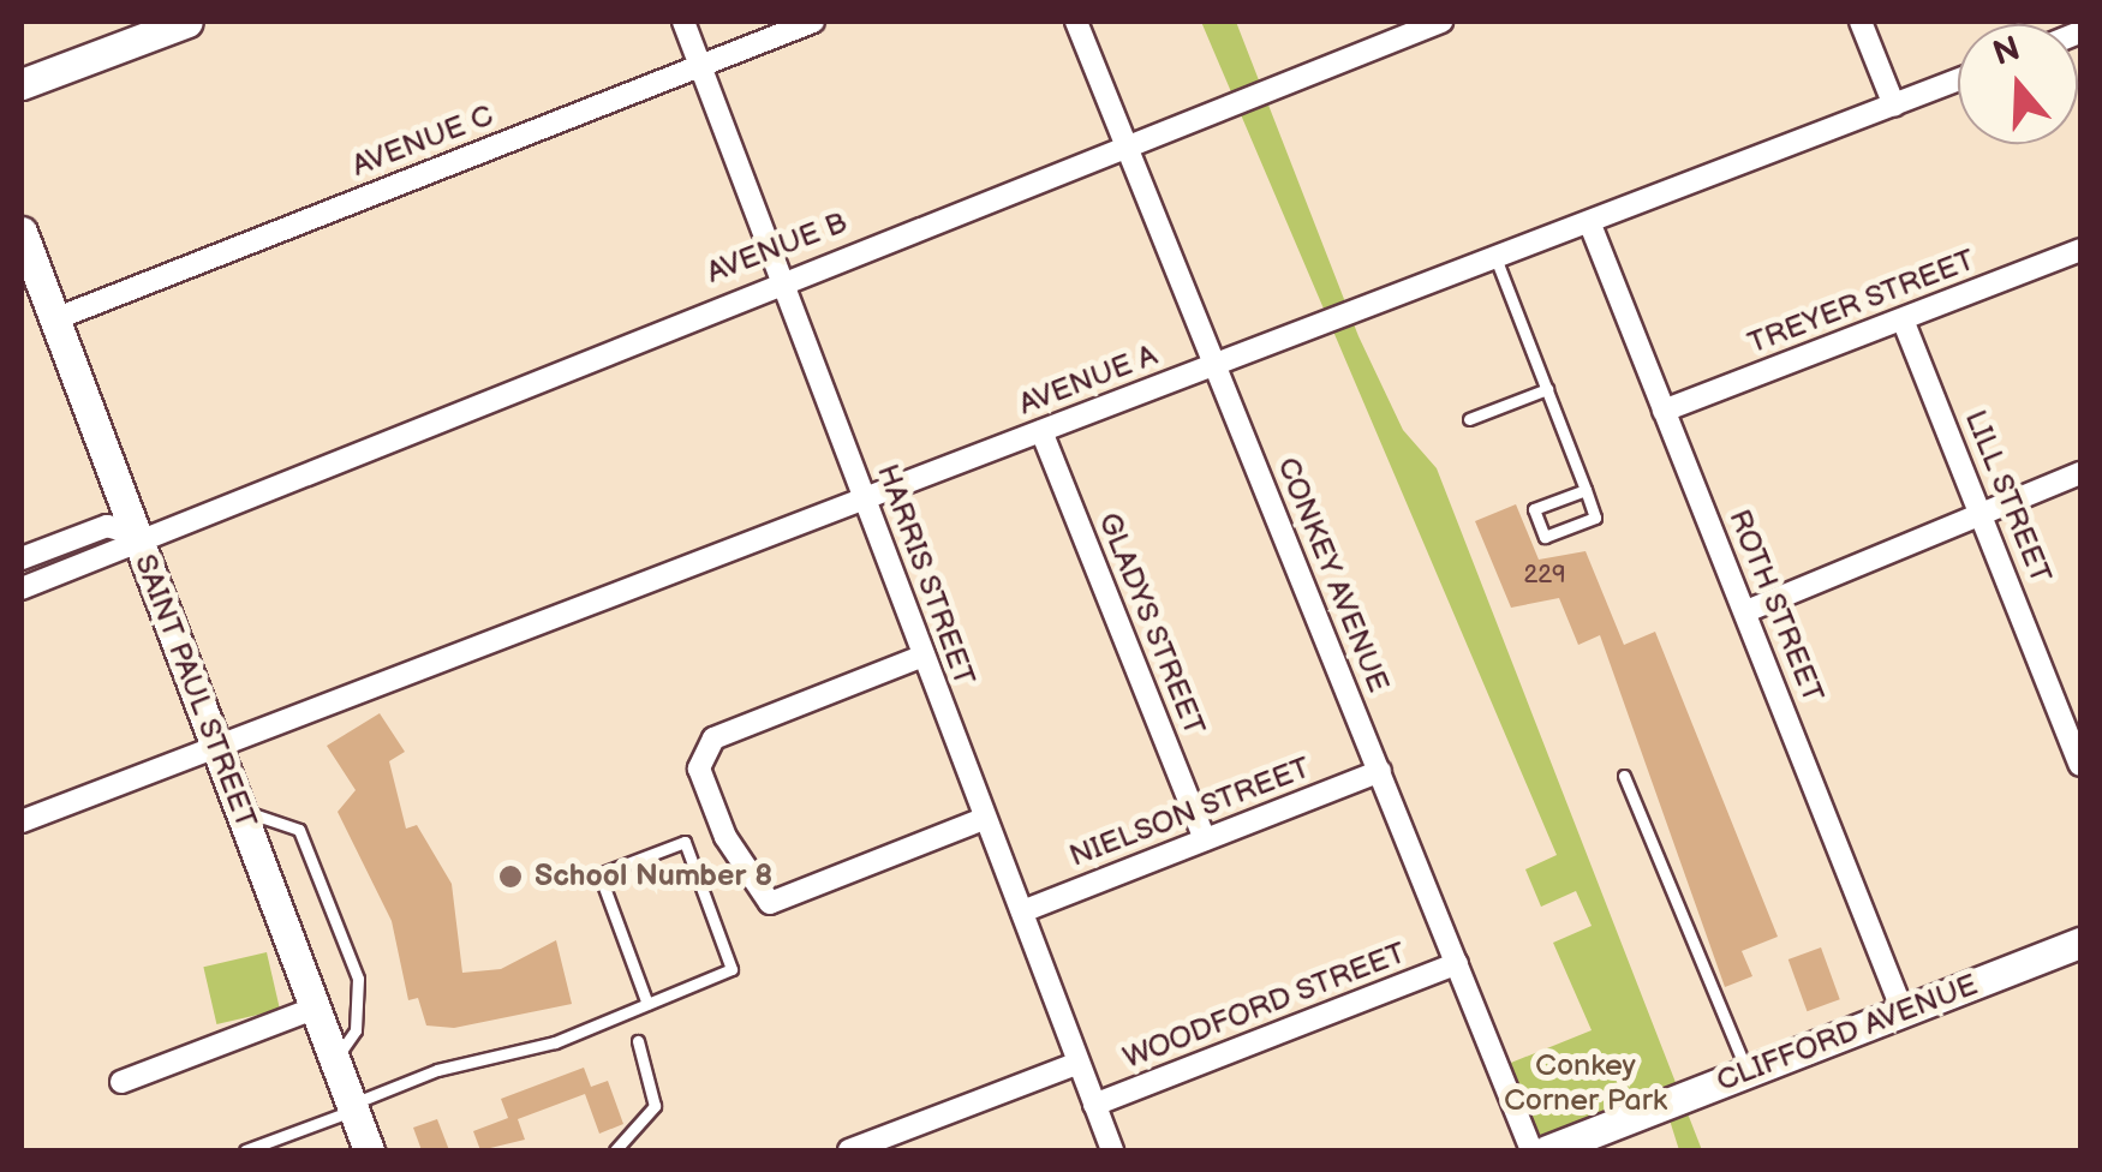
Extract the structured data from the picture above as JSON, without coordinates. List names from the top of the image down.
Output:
{
  "streets": {
    "main road": ["SAINT PAUL STREET", "CLIFFORD AVENUE"],
    "street": [
      "AVENUE C",
      "AVENUE B",
      "TREYER STREET",
      "AVENUE A",
      "LILL STREET",
      "HARRIS STREET",
      "CONKEY AVENUE",
      "ROTH STREET",
      "GLADYS STREET",
      "NIELSON STREET",
      "WOODFORD STREET"
    ]
  },
  "crossings": [
    ["AVENUE C", "HARRIS STREET"],
    ["AVENUE C", "SAINT PAUL STREET"],
    ["AVENUE B", "HARRIS STREET"],
    ["AVENUE B", "CONKEY AVENUE"],
    ["AVENUE B", "SAINT PAUL STREET"],
    ["TREYER STREET", "LILL STREET"],
    ["TREYER STREET", "ROTH STREET"],
    ["AVENUE A", "HARRIS STREET"],
    ["AVENUE A", "CONKEY AVENUE"],
    ["AVENUE A", "ROTH STREET"],
    ["AVENUE A", "GLADYS STREET"],
    ["AVENUE A", "SAINT PAUL STREET"],
    ["HARRIS STREET", "NIELSON STREET"],
    ["HARRIS STREET", "WOODFORD STREET"],
    ["CONKEY AVENUE", "NIELSON STREET"],
    ["CONKEY AVENUE", "WOODFORD STREET"],
    ["ROTH STREET", "CLIFFORD AVENUE"],
    ["GLADYS STREET", "NIELSON STREET"]
  ],
  "parks": ["Conkey Corner Park"],
  "places": ["School Number 8"],
  "house_numbers": ["229"],
  "north": "top"
}
